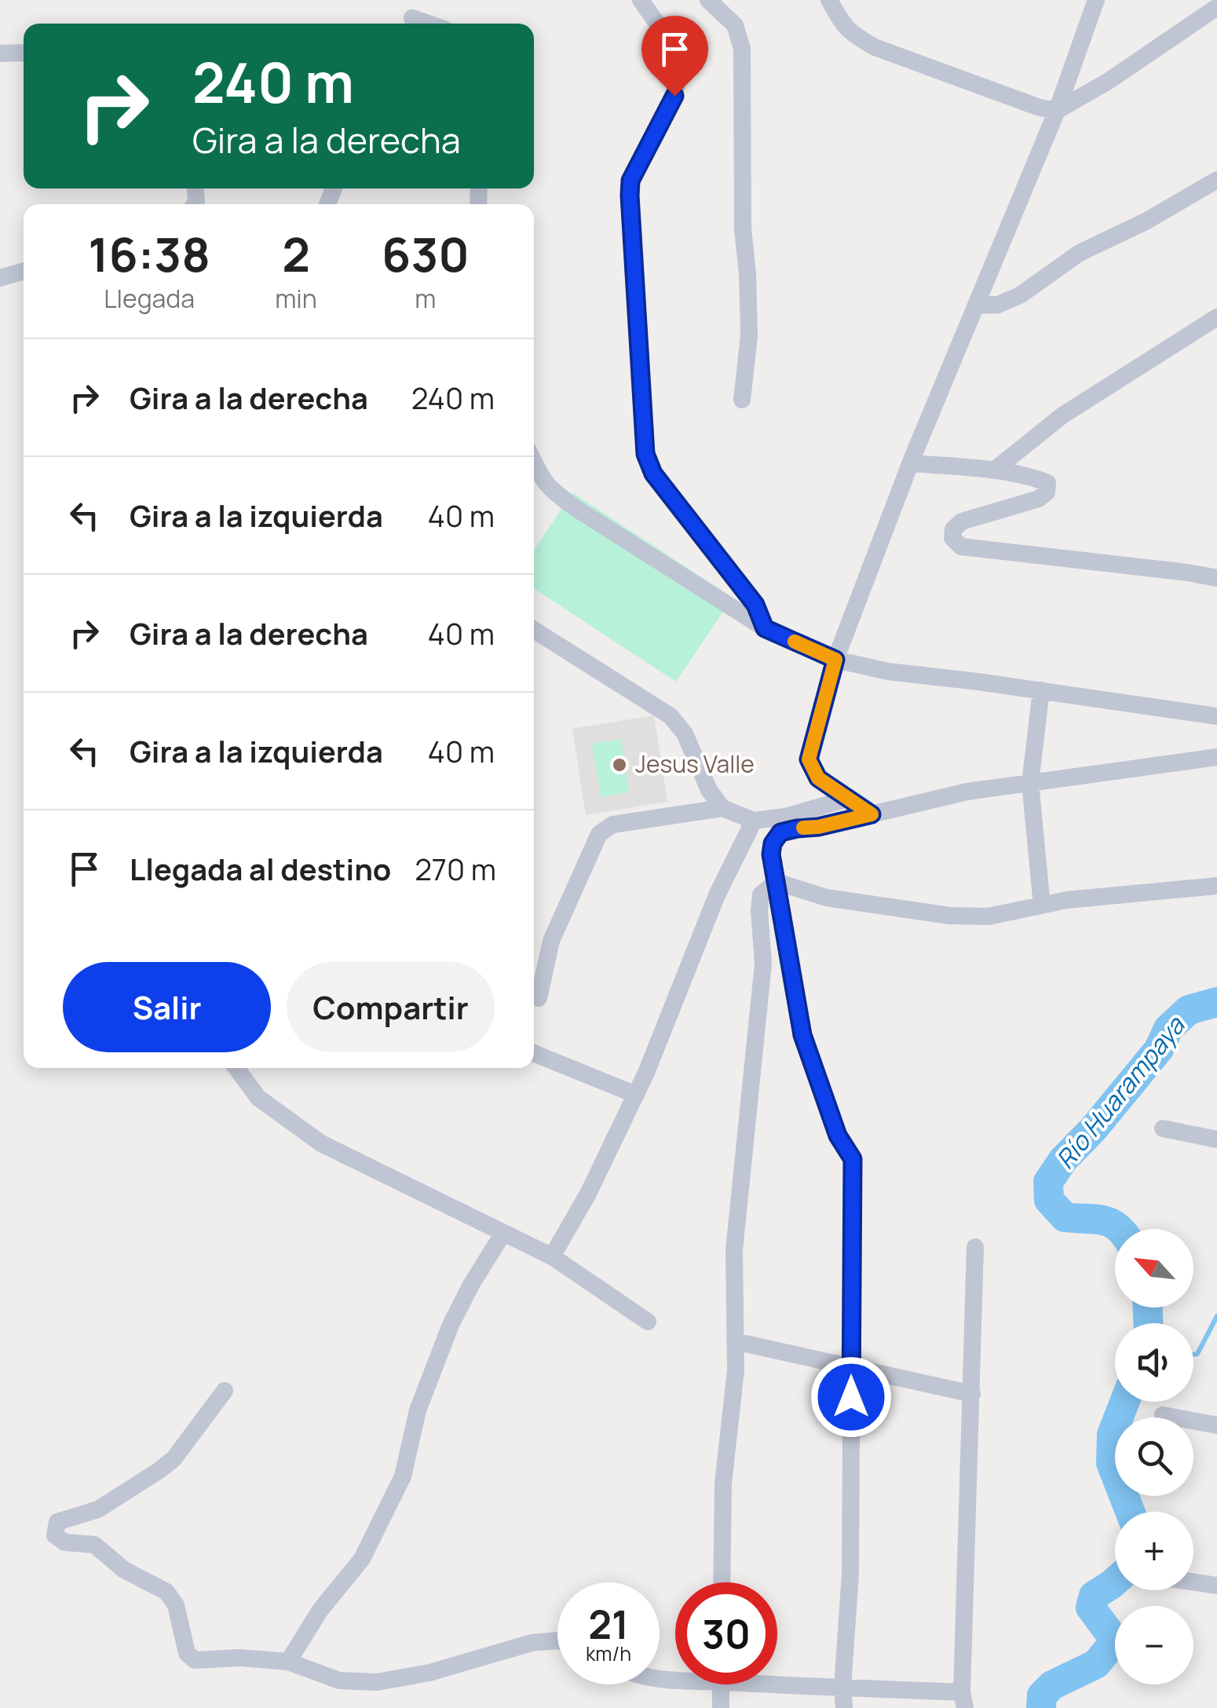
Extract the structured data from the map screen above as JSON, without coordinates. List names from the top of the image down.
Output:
{
  "water": ["Río Huarampaya"],
  "places": ["Jesus Valle"],
  "north": "top left",
  "page": {
    "turn": ["240 m", "Gira a la derecha"],
    "eta": [
      "16:38",
      "Llegada",
      "2",
      "min",
      "630",
      "m"
    ],
    "list": [
      {
        "name": "Gira a la derecha",
        "value": "240 m"
      },
      {
        "name": "Gira a la izquierda",
        "value": "40 m"
      },
      {
        "name": "Gira a la derecha",
        "value": "40 m"
      },
      {
        "name": "Gira a la izquierda",
        "value": "40 m"
      },
      {
        "name": "Llegada al destino",
        "value": "270 m"
      }
    ],
    "buttons": ["Salir", "Compartir"],
    "map_buttons": ["+", "−"],
    "speed": "21 km/h",
    "limit": "30"
  }
}
